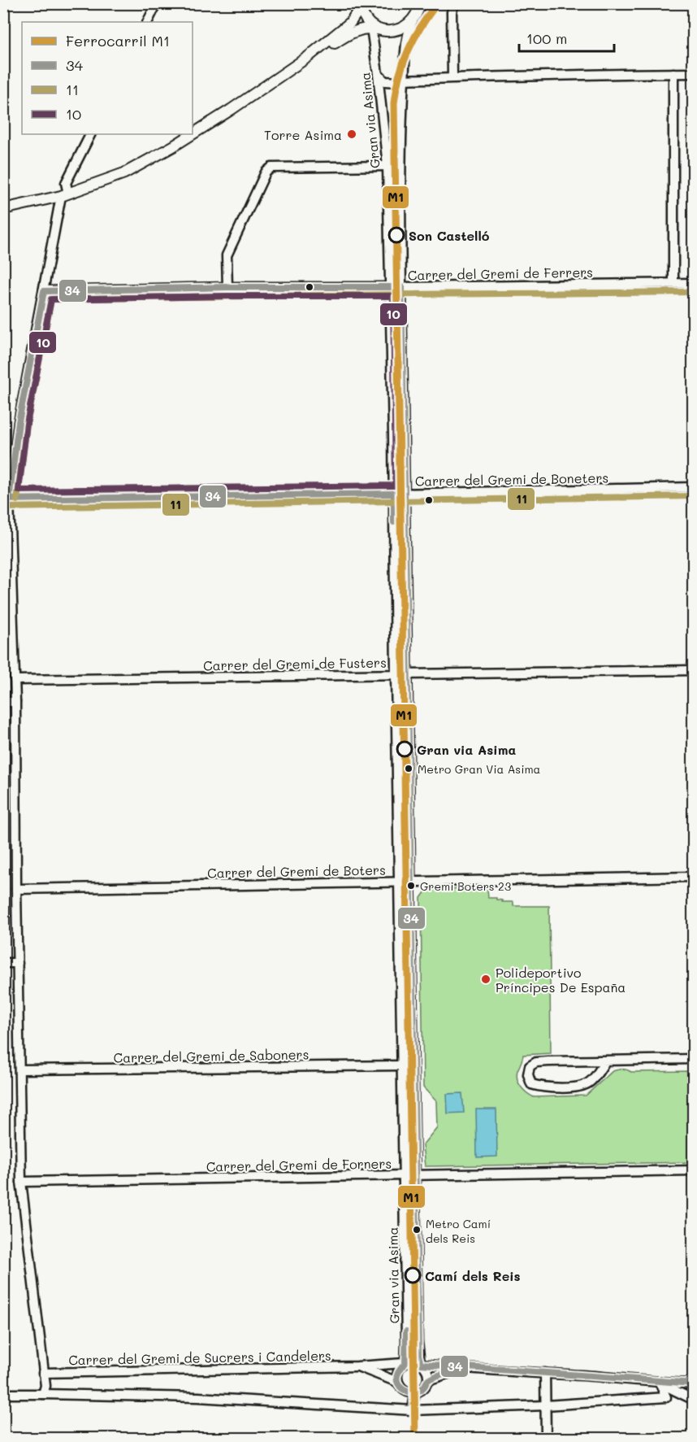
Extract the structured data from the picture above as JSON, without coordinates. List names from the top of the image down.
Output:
{
  "streets": {
    "street": [
      "Gran via Asima",
      "Carrer del Gremi de Ferrers",
      "Carrer del Gremi de Boneters",
      "Carrer del Gremi de Fusters",
      "Carrer del Gremi de Boters",
      "Carrer del Gremi de Saboners",
      "Carrer del Gremi de Forners",
      "Carrer del Gremi de Sucrers i Candelers"
    ]
  },
  "crossings": [
    ["Gran via Asima", "Carrer del Gremi de Ferrers"],
    ["Gran via Asima", "Carrer del Gremi de Boneters"],
    ["Gran via Asima", "Carrer del Gremi de Fusters"],
    ["Gran via Asima", "Carrer del Gremi de Boters"],
    ["Gran via Asima", "Carrer del Gremi de Saboners"],
    ["Gran via Asima", "Carrer del Gremi de Forners"],
    ["Gran via Asima", "Carrer del Gremi de Sucrers i Candelers"]
  ],
  "places": [
    "Torre Asima",
    "Son Castelló",
    "Gran via Asima",
    "Metro Gran Via Asima",
    "Gremi Boters 23",
    "Polideportivo Príncipes De España",
    "Metro Camí dels Reis",
    "Camí dels Reis"
  ],
  "lines": [
    "rail line M1",
    "transit line 34",
    "transit line 11",
    "transit line 10"
  ],
  "legend": [
    "Ferrocarril M1",
    "34",
    "11",
    "10"
  ],
  "scale_bar": "100 m"
}
